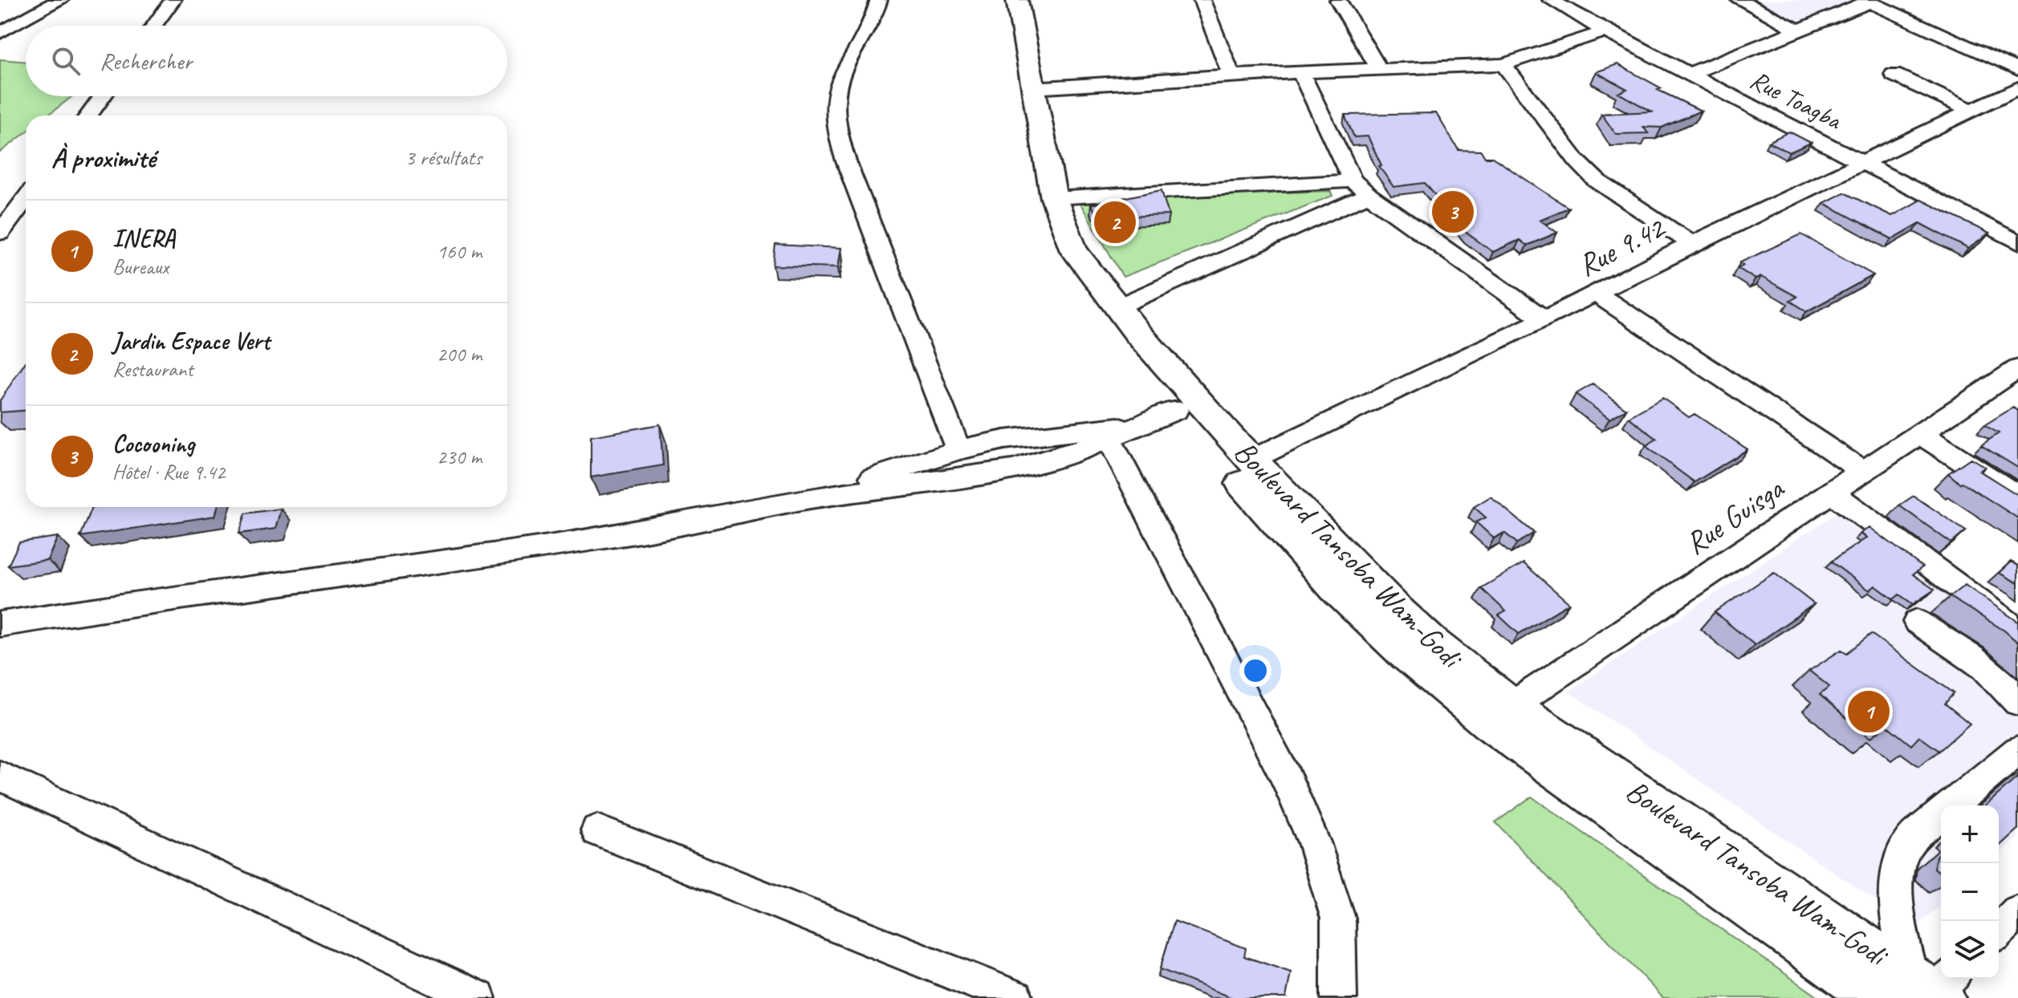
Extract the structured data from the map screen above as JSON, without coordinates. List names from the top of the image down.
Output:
{
  "streets": {
    "main road": ["Boulevard Tansoba Wam-Godi"],
    "street": ["Rue Toagba", "Rue 9.42", "Rue Guisga"]
  },
  "crossings": [
    ["Rue Toagba", "Rue 9.42"],
    ["Rue 9.42", "Boulevard Tansoba Wam-Godi"],
    ["Rue Guisga", "Boulevard Tansoba Wam-Godi"]
  ],
  "page": {
    "search": "Rechercher",
    "heading": ["À proximité", "3 résultats"],
    "pins": ["3", "2", "1"],
    "list": [
      {
        "mark": "1",
        "name": "INERA",
        "note": "Bureaux",
        "value": "160 m"
      },
      {
        "mark": "2",
        "name": "Jardin Espace Vert",
        "note": "Restaurant",
        "value": "200 m"
      },
      {
        "mark": "3",
        "name": "Cocooning",
        "note": "Hôtel · Rue 9.42",
        "value": "230 m"
      }
    ],
    "map_buttons": ["+", "−"]
  }
}
